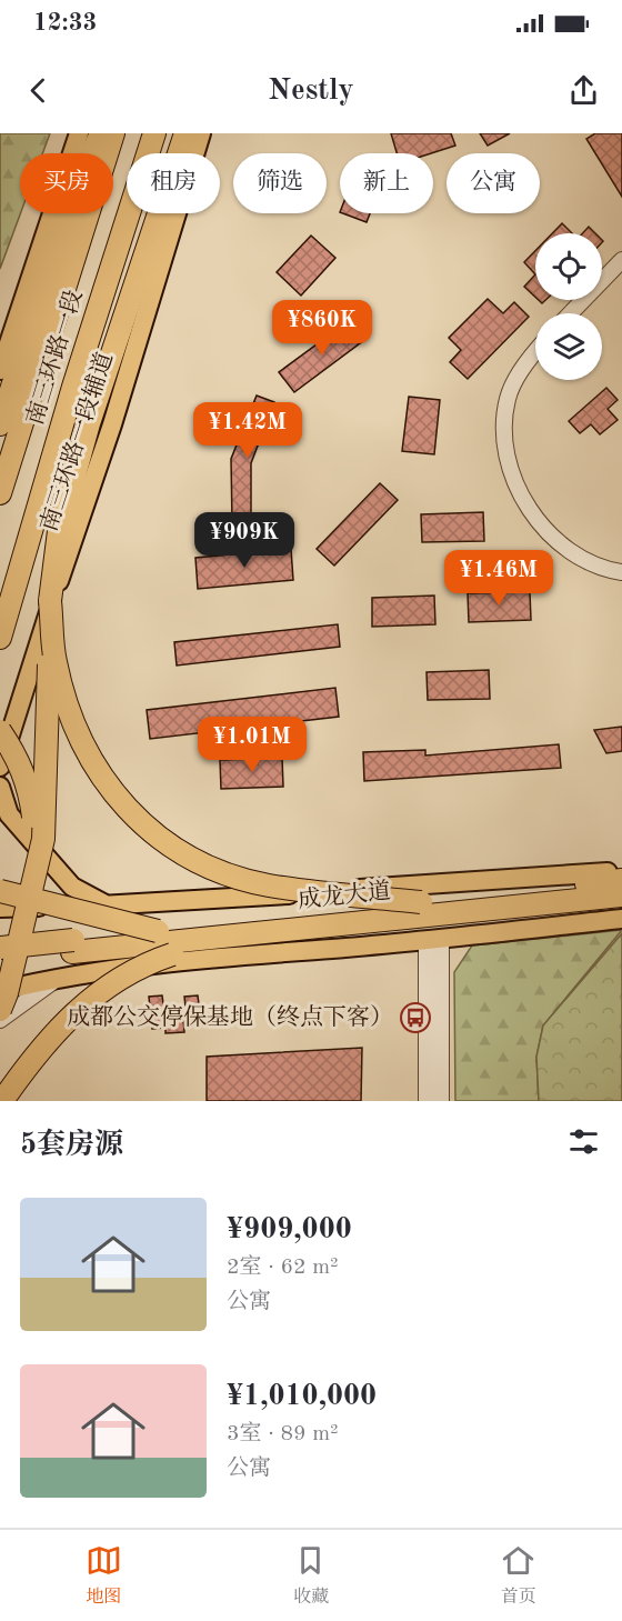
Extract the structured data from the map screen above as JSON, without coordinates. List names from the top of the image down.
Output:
{
  "streets": {
    "highway": ["南三环路一段", "成龙大道"],
    "main road": ["南三环路一段辅道"]
  },
  "places": {
    "bus stop": ["成都公交停保基地（终点下客）"]
  },
  "page": {
    "status": "12:33",
    "header": "Nestly",
    "chip": [
      "买房",
      "租房",
      "筛选",
      "新上",
      "公寓"
    ],
    "price": [
      "¥860K",
      "¥1.42M",
      "¥909K",
      "¥1.46M",
      "¥1.01M"
    ],
    "heading": "5套房源",
    "list": [
      {
        "name": "¥909,000",
        "note": "2室 · 62 m² · 公寓"
      },
      {
        "name": "¥1,010,000",
        "note": "3室 · 89 m² · 公寓"
      }
    ],
    "tabs": ["地图", "收藏", "首页"]
  }
}
